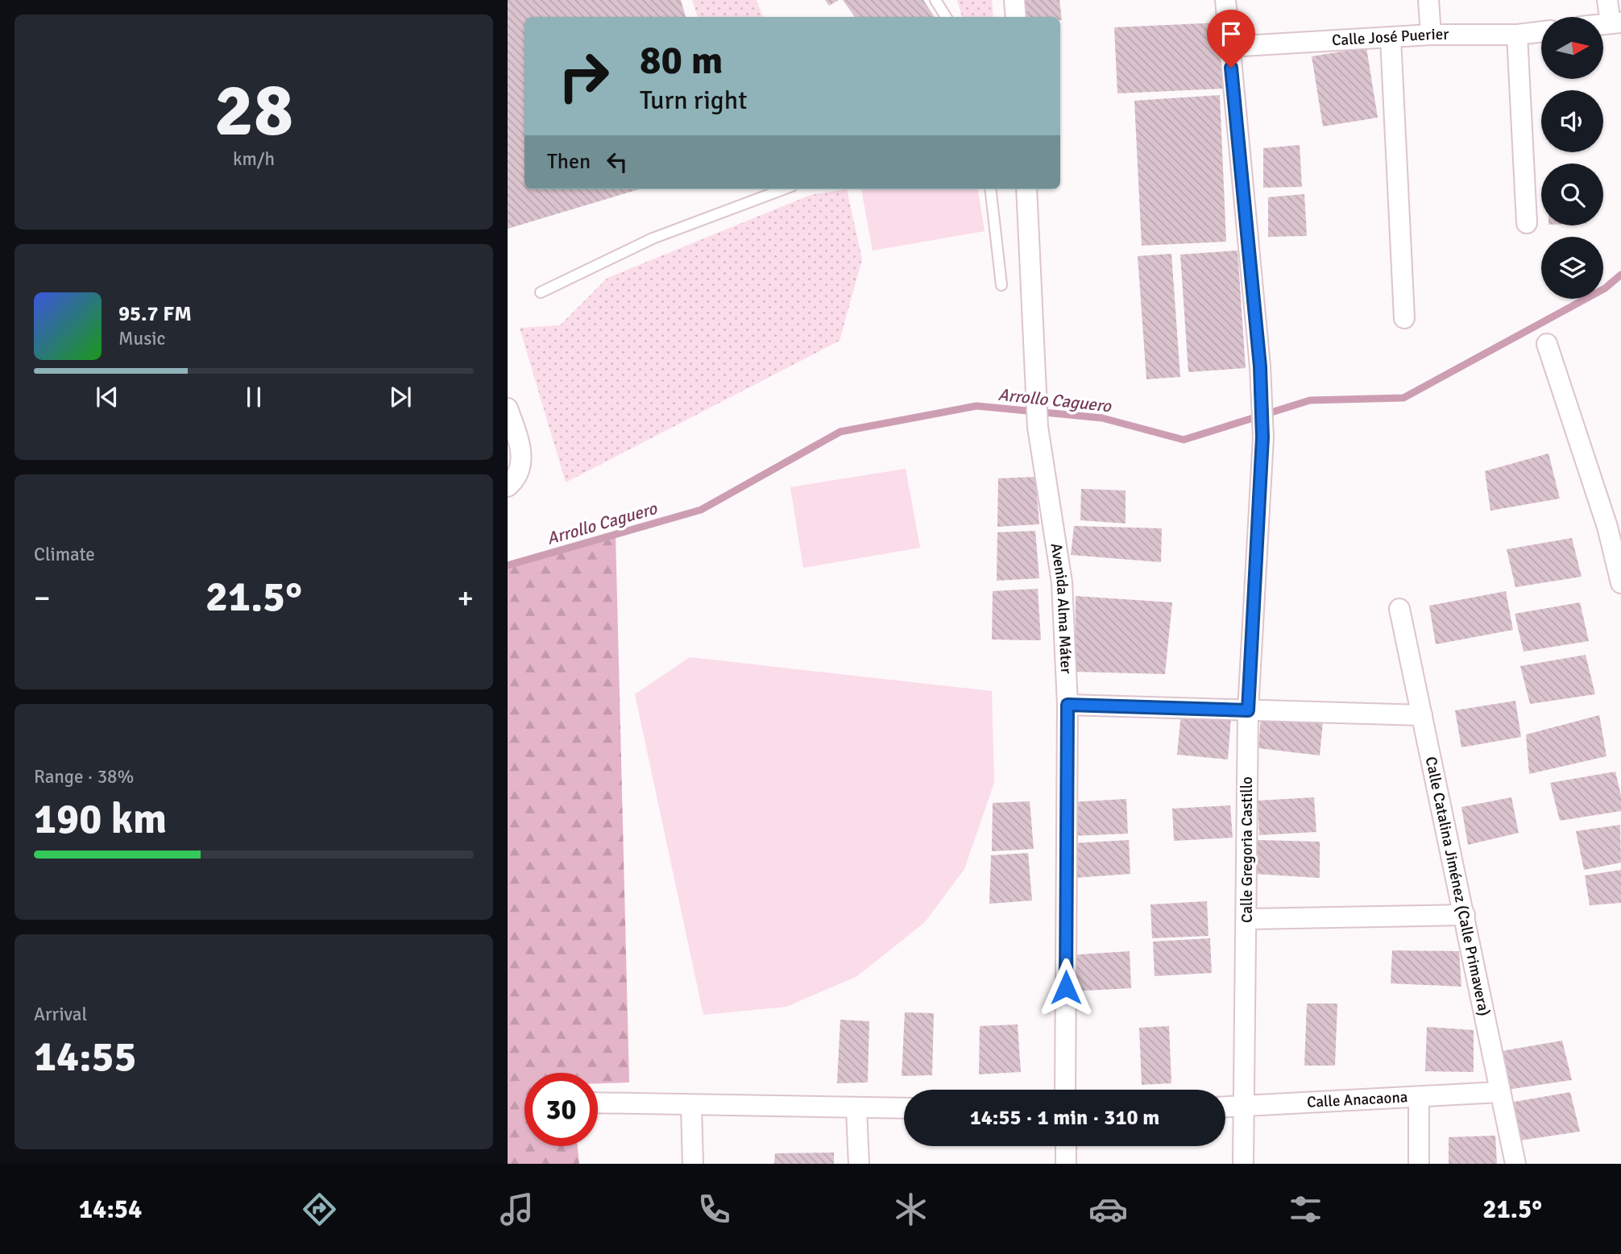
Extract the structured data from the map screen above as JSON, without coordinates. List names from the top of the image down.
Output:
{
  "streets": {
    "street": [
      "Calle José Puerier",
      "Avenida Alma Máter",
      "Calle Gregoria Castillo",
      "Calle Catalina Jiménez (Calle Primavera)",
      "Calle Anacaona"
    ]
  },
  "crossings": [
    ["Calle José Puerier", "Calle Gregoria Castillo"],
    ["Calle Gregoria Castillo", "Calle Anacaona"],
    ["Calle Catalina Jiménez (Calle Primavera)", "Calle Anacaona"]
  ],
  "water": ["Arrollo Caguero"],
  "north": "right",
  "page": {
    "tile": [
      ["28", "km/h"],
      "Climate",
      ["Range · 38%", "190 km"],
      ["Arrival", "14:55"]
    ],
    "turn": ["80 m", "Turn right"],
    "then": "Then",
    "song": ["95.7 FM", "Music"],
    "heat": ["−", "21.5°", "+"],
    "limit": "30",
    "trip": "14:55 · 1 min · 310 m",
    "tabs": ["14:54", "21.5°"]
  }
}
